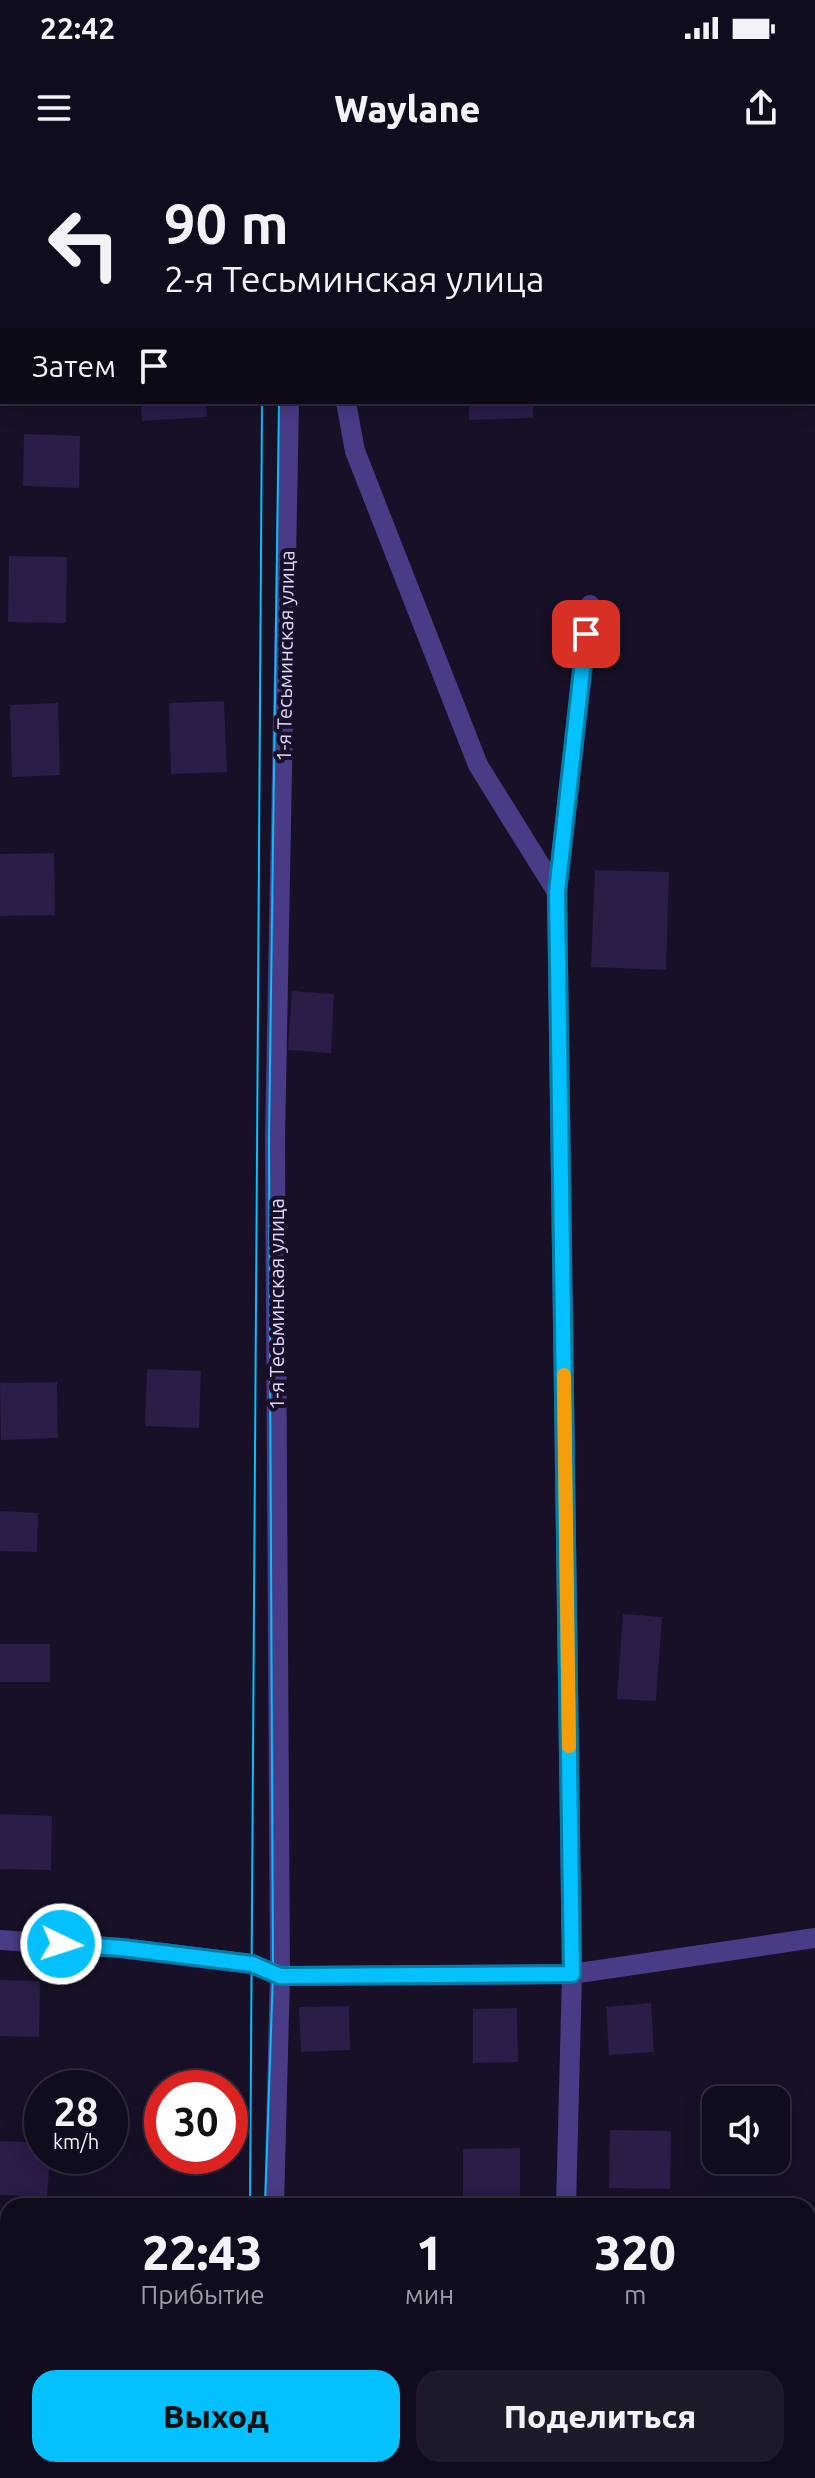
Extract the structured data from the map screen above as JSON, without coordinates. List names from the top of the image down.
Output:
{
  "streets": {
    "street": ["1-я Тесьминская улица"]
  },
  "page": {
    "status": "22:42",
    "header": "Waylane",
    "turn": ["90 m", "2-я Тесьминская улица"],
    "then": "Затем",
    "speed": "28 km/h",
    "limit": "30",
    "eta": [
      "22:43",
      "Прибытие",
      "1",
      "мин",
      "320",
      "m"
    ],
    "buttons": ["Выход", "Поделиться"]
  }
}
